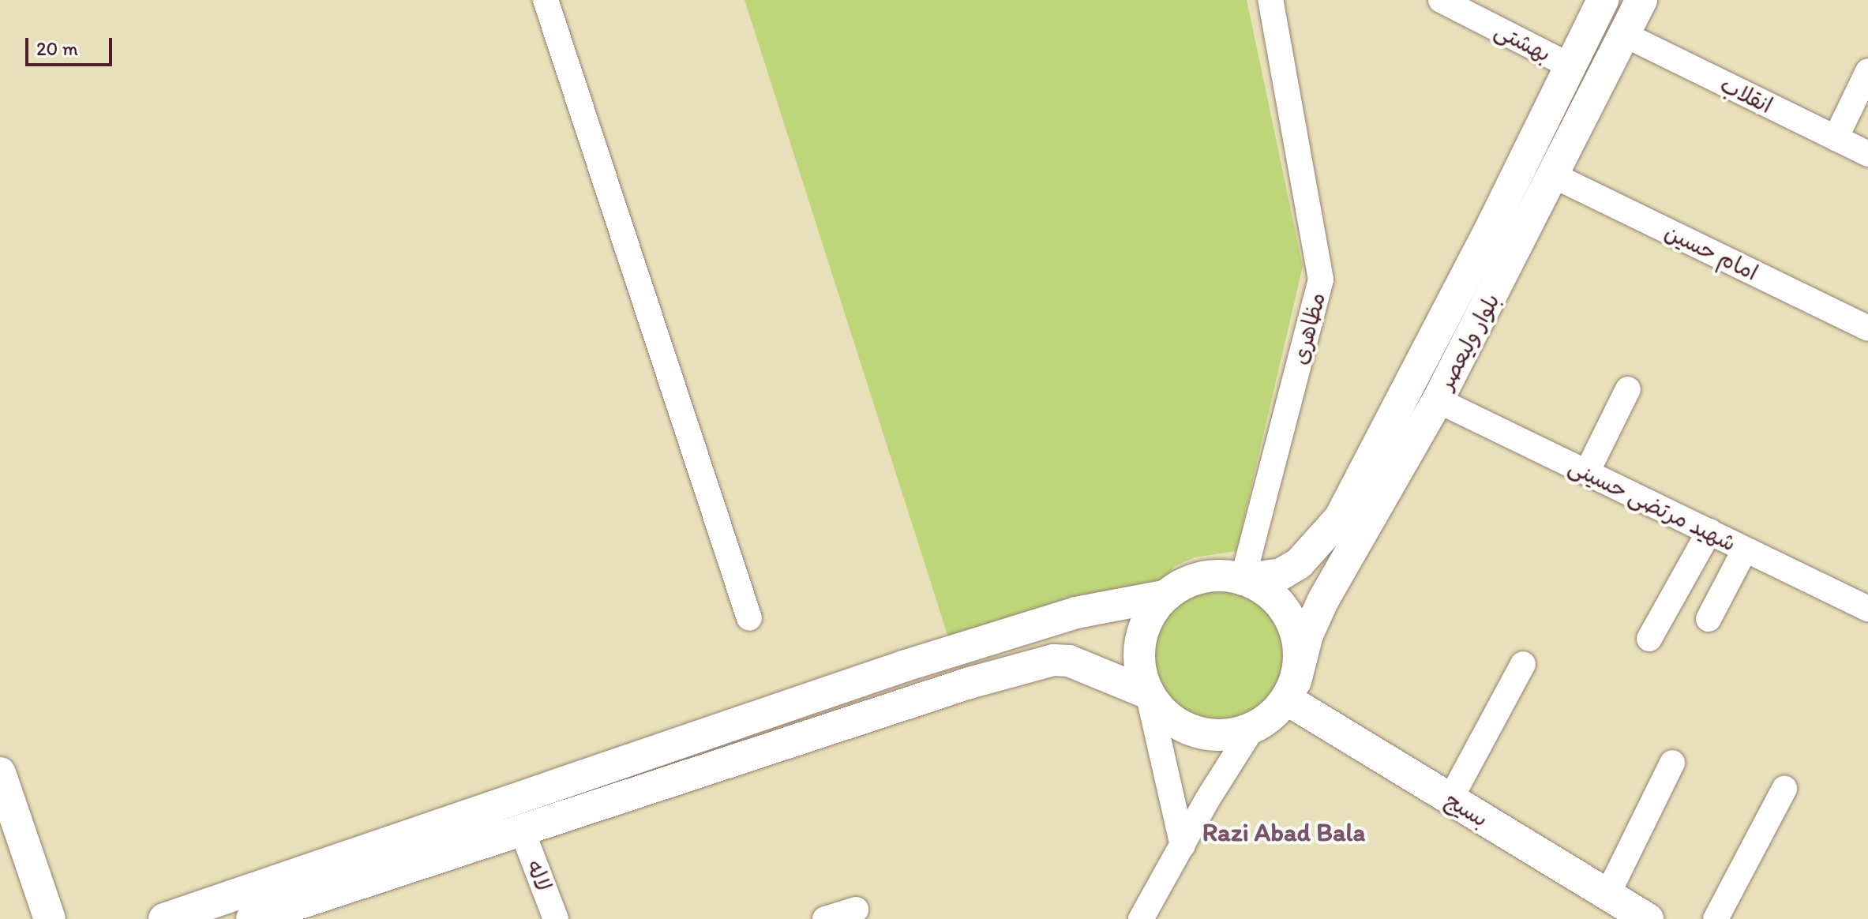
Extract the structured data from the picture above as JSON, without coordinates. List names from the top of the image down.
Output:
{
  "streets": {
    "street": [
      "بهشتی",
      "انقلاب",
      "امام حسین",
      "مظاهری",
      "بلوار ولیعصر",
      "شهید مرتضی حسینی",
      "بسیج",
      "لاله"
    ]
  },
  "crossings": [
    ["بهشتی", "بلوار ولیعصر"],
    ["انقلاب", "بلوار ولیعصر"],
    ["امام حسین", "بلوار ولیعصر"],
    ["مظاهری", "بلوار ولیعصر"],
    ["مظاهری", "بسیج"],
    ["بلوار ولیعصر", "شهید مرتضی حسینی"],
    ["بلوار ولیعصر", "بسیج"]
  ],
  "districts": ["Razi Abad Bala"],
  "scale_bar": "20 m"
}
